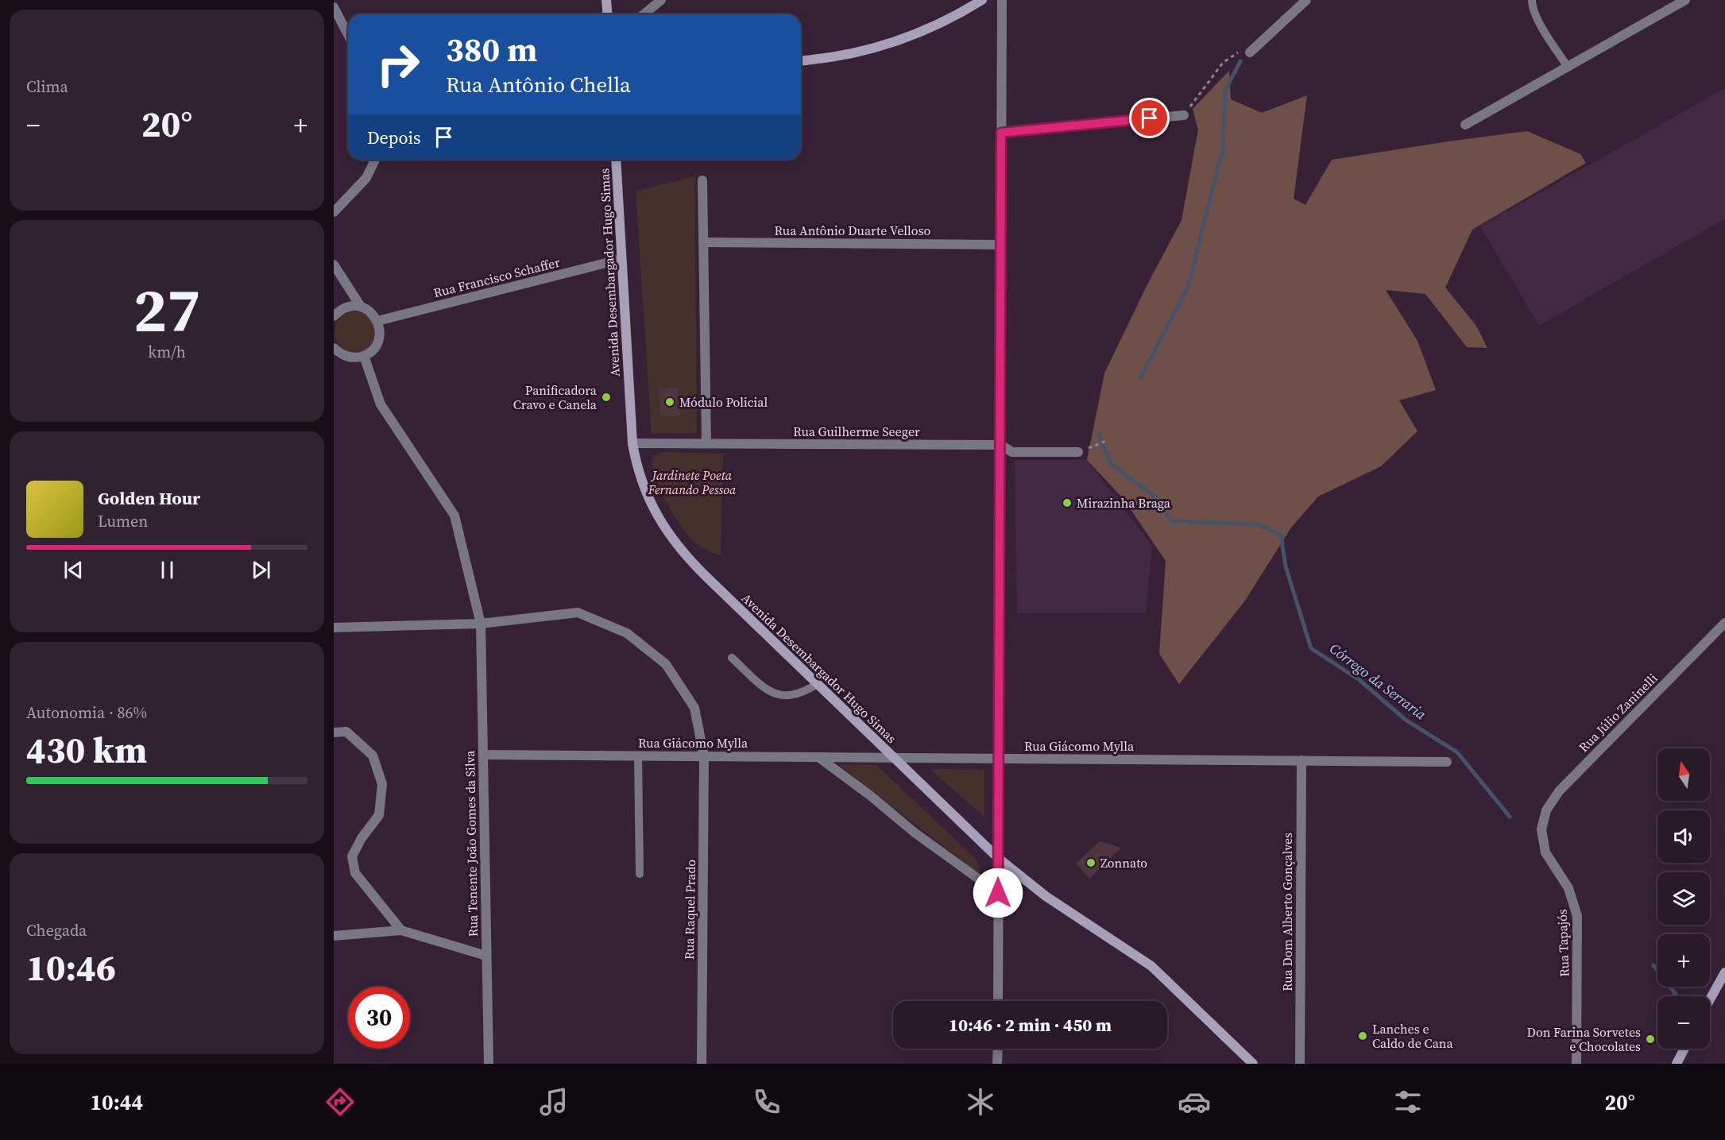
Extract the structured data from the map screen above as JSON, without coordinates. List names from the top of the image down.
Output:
{
  "streets": {
    "main road": ["Avenida Desembargador Hugo Simas"],
    "street": [
      "Rua Antônio Duarte Velloso",
      "Rua Francisco Schaffer",
      "Rua Guilherme Seeger",
      "Rua Júlio Zaninelli",
      "Rua Giácomo Mylla",
      "Rua Tenente João Gomes da Silva",
      "Rua Raquel Prado",
      "Rua Dom Alberto Gonçalves",
      "Rua Tapajós"
    ]
  },
  "crossings": [
    ["Avenida Desembargador Hugo Simas", "Rua Francisco Schaffer"],
    ["Avenida Desembargador Hugo Simas", "Rua Guilherme Seeger"],
    ["Avenida Desembargador Hugo Simas", "Rua Giácomo Mylla"],
    ["Rua Júlio Zaninelli", "Rua Tapajós"],
    ["Rua Giácomo Mylla", "Rua Tenente João Gomes da Silva"],
    ["Rua Giácomo Mylla", "Rua Raquel Prado"],
    ["Rua Giácomo Mylla", "Rua Dom Alberto Gonçalves"],
    ["Rua Tenente João Gomes da Silva", "Rua Raquel Prado"]
  ],
  "water": ["Córrego da Serraria"],
  "parks": ["Jardinete Poeta Fernando Pessoa"],
  "places": [
    "Panificadora Cravo e Canela",
    "Módulo Policial",
    "Mirazinha Braga",
    "Zonnato",
    "Lanches e Caldo de Cana",
    "Don Farina Sorvetes e Chocolates"
  ],
  "north": "top",
  "page": {
    "tile": [
      "Clima",
      ["27", "km/h"],
      ["Autonomia · 86%", "430 km"],
      ["Chegada", "10:46"]
    ],
    "turn": ["380 m", "Rua Antônio Chella"],
    "heat": ["−", "20°", "+"],
    "then": "Depois",
    "song": ["Golden Hour", "Lumen"],
    "map_buttons": ["+", "−"],
    "limit": "30",
    "trip": "10:46 · 2 min · 450 m",
    "tabs": ["10:44", "20°"]
  }
}
